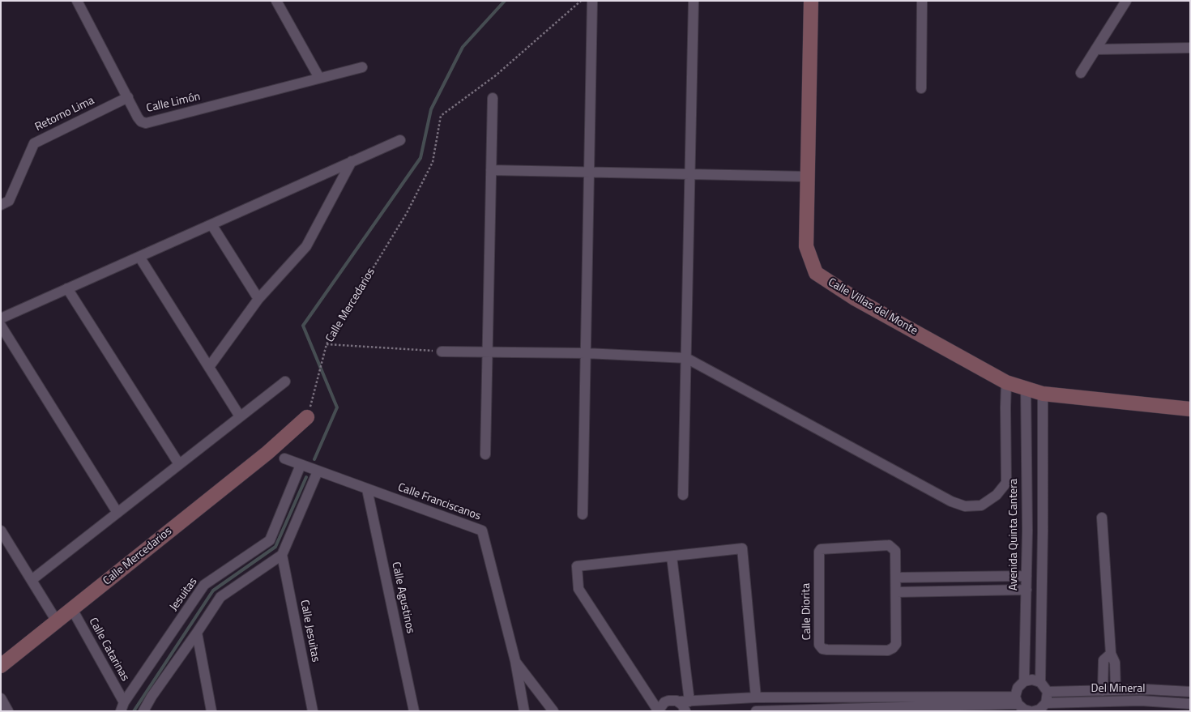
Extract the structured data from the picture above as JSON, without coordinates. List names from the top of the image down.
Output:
{
  "streets": {
    "street": [
      "Calle Limón",
      "Retorno Lima",
      "Calle Mercedarios",
      "Calle Villas del Monte",
      "Calle Franciscanos",
      "Avenida Quinta Cantera",
      "Jesuitas",
      "Calle Agustinos",
      "Calle Diorita",
      "Calle Jesuitas",
      "Calle Catarinas",
      "Del Mineral"
    ]
  },
  "crossings": [
    ["Calle Limón", "Retorno Lima"],
    ["Calle Mercedarios", "Calle Catarinas"],
    ["Calle Villas del Monte", "Avenida Quinta Cantera"],
    ["Calle Franciscanos", "Jesuitas"],
    ["Calle Franciscanos", "Calle Agustinos"],
    ["Jesuitas", "Calle Catarinas"]
  ]
}
